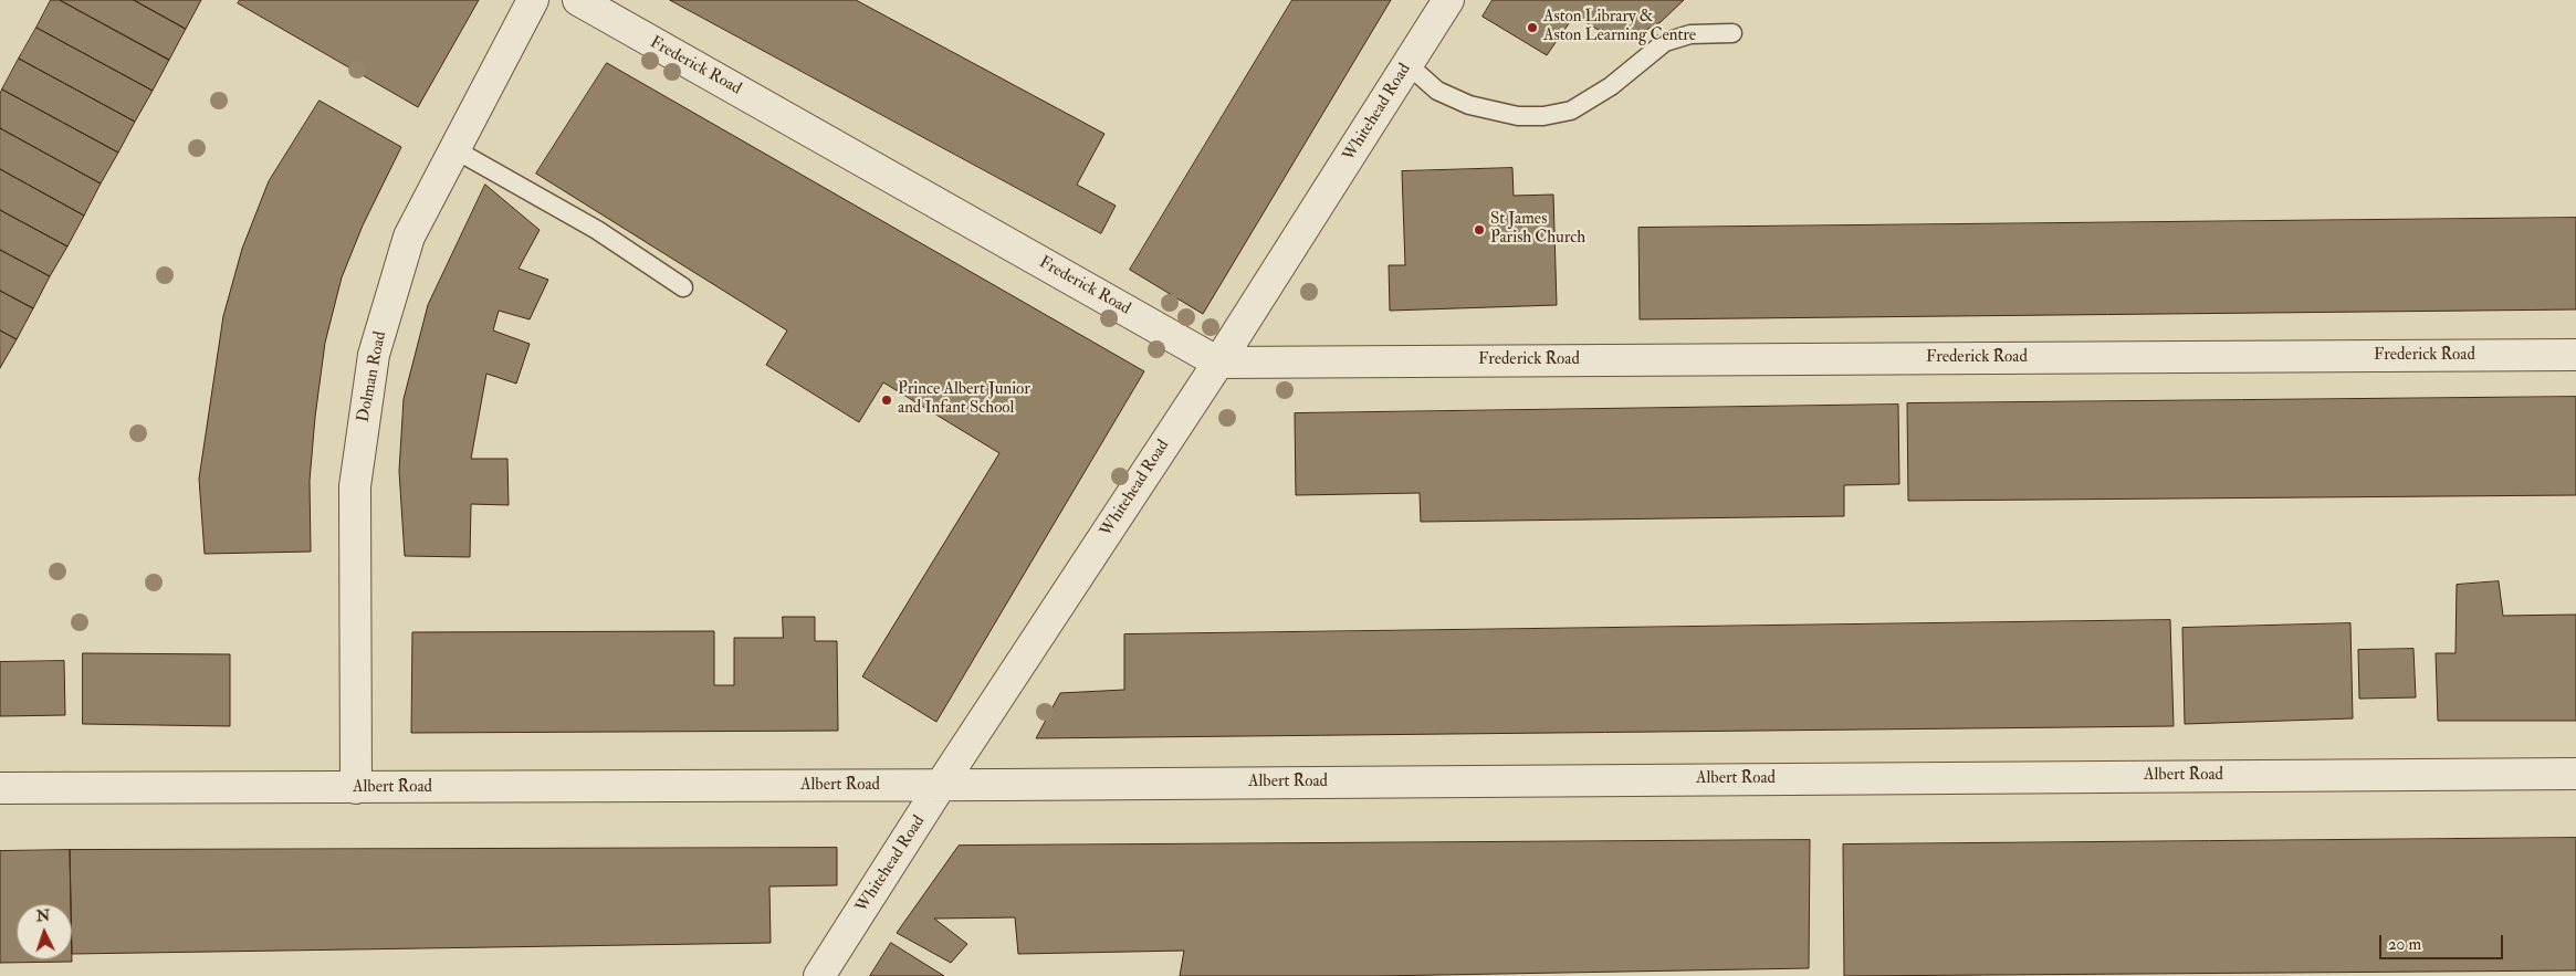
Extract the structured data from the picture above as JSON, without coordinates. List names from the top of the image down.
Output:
{
  "streets": {
    "street": [
      "Frederick Road",
      "Whitehead Road",
      "Dolman Road",
      "Albert Road"
    ]
  },
  "crossings": [
    ["Frederick Road", "Whitehead Road"],
    ["Whitehead Road", "Albert Road"],
    ["Dolman Road", "Albert Road"]
  ],
  "places": ["Aston Library & Aston Learning Centre", "St James Parish Church", "Prince Albert Junior and Infant School"],
  "scale_bar": "20 m",
  "north": "top"
}
